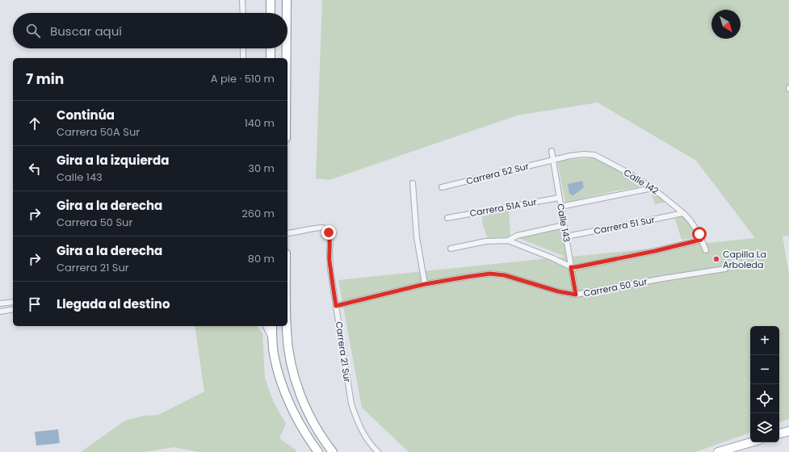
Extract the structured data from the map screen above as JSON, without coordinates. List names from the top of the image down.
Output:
{
  "streets": {
    "street": [
      "Carrera 52 Sur",
      "Calle 142",
      "Carrera 51A Sur",
      "Calle 143",
      "Carrera 51 Sur",
      "Carrera 50 Sur",
      "Carrera 21 Sur"
    ]
  },
  "crossings": [
    ["Carrera 52 Sur", "Calle 142"],
    ["Carrera 52 Sur", "Calle 143"],
    ["Calle 142", "Calle 143"],
    ["Calle 142", "Carrera 51 Sur"],
    ["Carrera 51A Sur", "Calle 143"],
    ["Calle 143", "Carrera 51 Sur"],
    ["Calle 143", "Carrera 50 Sur"],
    ["Carrera 50 Sur", "Carrera 21 Sur"]
  ],
  "places": ["Capilla La Arboleda"],
  "north": "bottom right",
  "page": {
    "search": "Buscar aquí",
    "heading": ["7 min", "A pie · 510 m"],
    "list": [
      ["Continúa", "Carrera 50A Sur", "140 m"],
      ["Gira a la izquierda", "Calle 143", "30 m"],
      ["Gira a la derecha", "Carrera 50 Sur", "260 m"],
      ["Gira a la derecha", "Carrera 21 Sur", "80 m"],
      "Llegada al destino"
    ],
    "map_buttons": ["+", "−"]
  }
}
